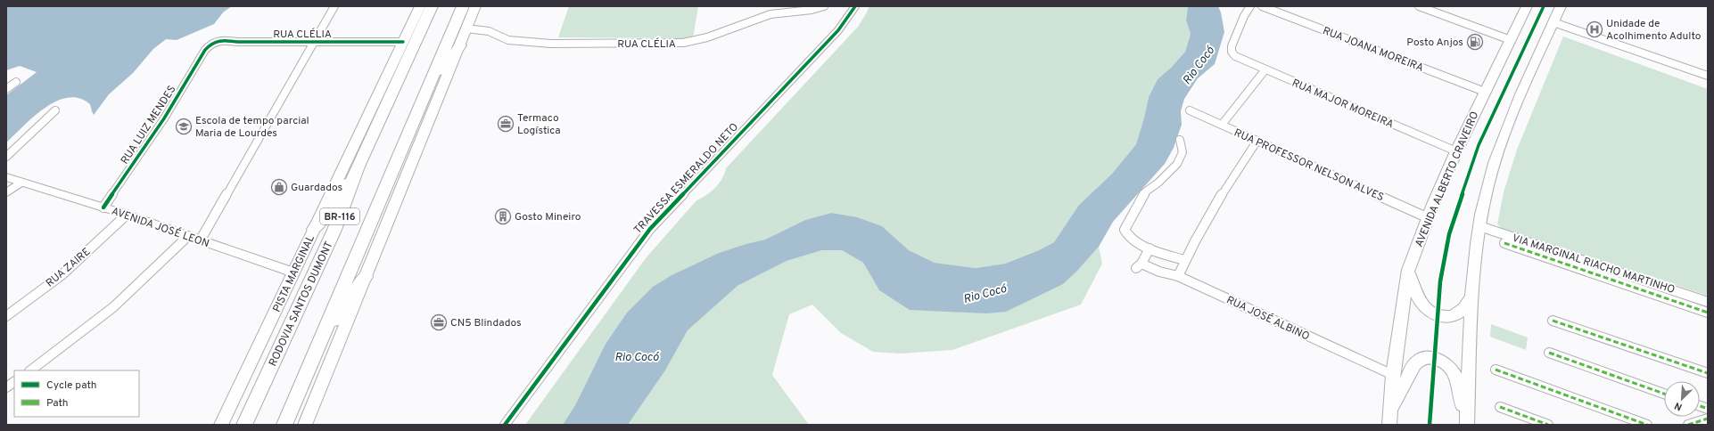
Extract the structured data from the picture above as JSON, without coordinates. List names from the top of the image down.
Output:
{
  "streets": {
    "highway": ["BR-116", "RODOVIA SANTOS DUMONT"],
    "main road": ["AVENIDA ALBERTO CRAVEIRO", "AVENIDA JOSÉ LEON", "PISTA MARGINAL"],
    "street": [
      "RUA CLÉLIA",
      "RUA JOANA MOREIRA",
      "RUA MAJOR MOREIRA",
      "RUA LUIZ MENDES",
      "RUA PROFESSOR NELSON ALVES",
      "TRAVESSA ESMERALDO NETO",
      "VIA MARGINAL RIACHO MARTINHO",
      "RUA ZAIRE",
      "RUA JOSÉ ALBINO"
    ]
  },
  "crossings": [
    ["RUA CLÉLIA", "RUA LUIZ MENDES"],
    ["RUA CLÉLIA", "PISTA MARGINAL"],
    ["RUA JOANA MOREIRA", "AVENIDA ALBERTO CRAVEIRO"],
    ["RUA MAJOR MOREIRA", "AVENIDA ALBERTO CRAVEIRO"],
    ["RUA LUIZ MENDES", "AVENIDA JOSÉ LEON"],
    ["RUA PROFESSOR NELSON ALVES", "AVENIDA ALBERTO CRAVEIRO"],
    ["AVENIDA ALBERTO CRAVEIRO", "RUA JOSÉ ALBINO"],
    ["AVENIDA JOSÉ LEON", "RUA ZAIRE"],
    ["AVENIDA JOSÉ LEON", "PISTA MARGINAL"]
  ],
  "water": ["Rio Cocó"],
  "places": {
    "hospital": ["Unidade de Acolhimento Adulto"],
    "fuel station": ["Posto Anjos"],
    "office": ["Termaco Logística", "CN5 Blindados"],
    "school or university": ["Escola de tempo parcial Maria de Lourdes"],
    "shop": ["Guardados"],
    "building": ["Gosto Mineiro"]
  },
  "legend": ["Cycle path", "Path"],
  "north": "bottom left"
}
